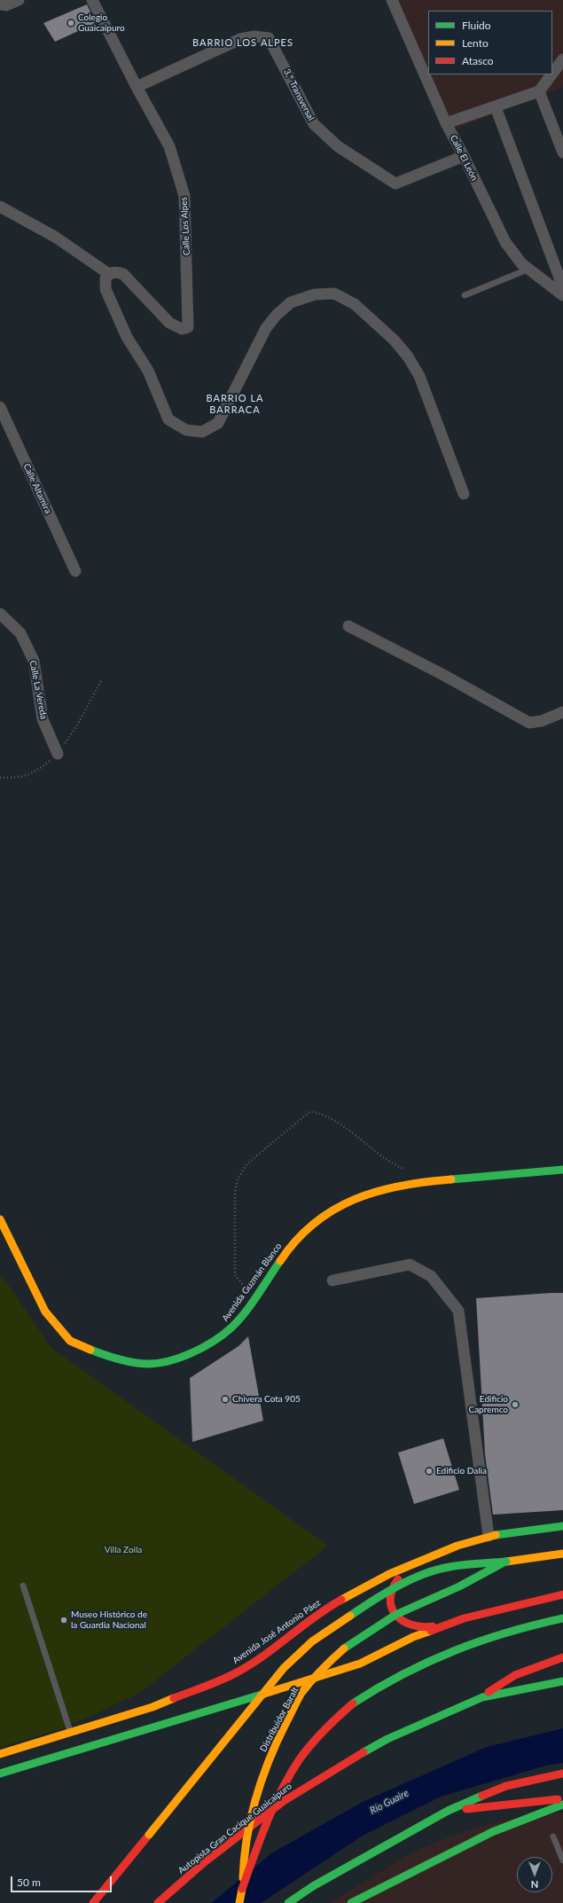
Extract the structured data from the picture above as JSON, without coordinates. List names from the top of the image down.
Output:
{
  "streets": {
    "main road": [
      "Avenida Guzmán Blanco",
      "Avenida José Antonio Páez",
      "Distribuidor Baralt",
      "Autopista Gran Cacique Guaicaipuro"
    ],
    "street": [
      "3.° Transversal",
      "Calle El León",
      "Calle Los Alpes",
      "Calle Altamira",
      "Calle La Vereda"
    ]
  },
  "crossings": [
    ["3.° Transversal", "Calle El León"],
    ["3.° Transversal", "Calle Los Alpes"]
  ],
  "districts": ["BARRIO LOS ALPES", "BARRIO LA BARRACA"],
  "water": ["Río Guaire"],
  "parks": ["Villa Zoila"],
  "places": [
    "Colegio Guaicaipuro",
    "Chivera Cota 905",
    "Edificio Capremco",
    "Edificio Dalia",
    "Museo Histórico de la Guardia Nacional"
  ],
  "legend": ["Fluido", "Lento", "Atasco"],
  "scale_bar": "50 m",
  "north": "bottom"
}
